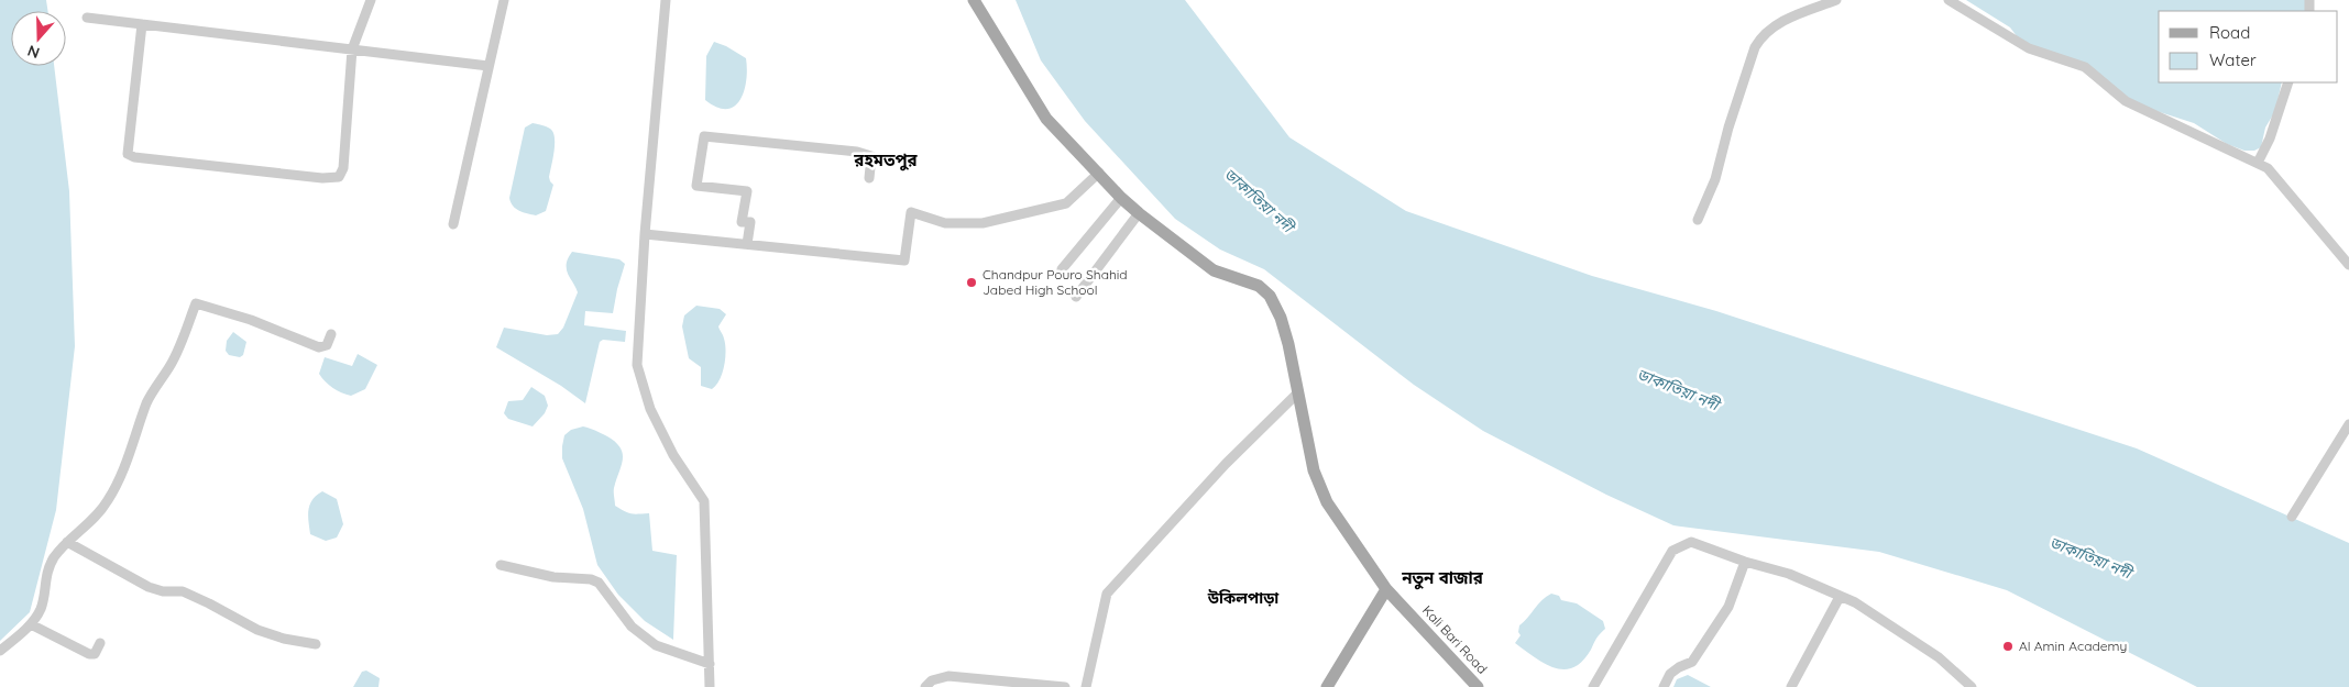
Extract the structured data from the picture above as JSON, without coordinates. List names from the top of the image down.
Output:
{
  "streets": {
    "main road": ["Kali Bari Road"]
  },
  "districts": ["রহমতপুর", "নতুন বাজার", "উকিলপাড়া"],
  "water": ["ডাকাতিয়া নদী"],
  "places": ["Chandpur Pouro Shahid Jabed High School", "Al Amin Academy"],
  "legend": ["Road", "Water"],
  "north": "bottom"
}
